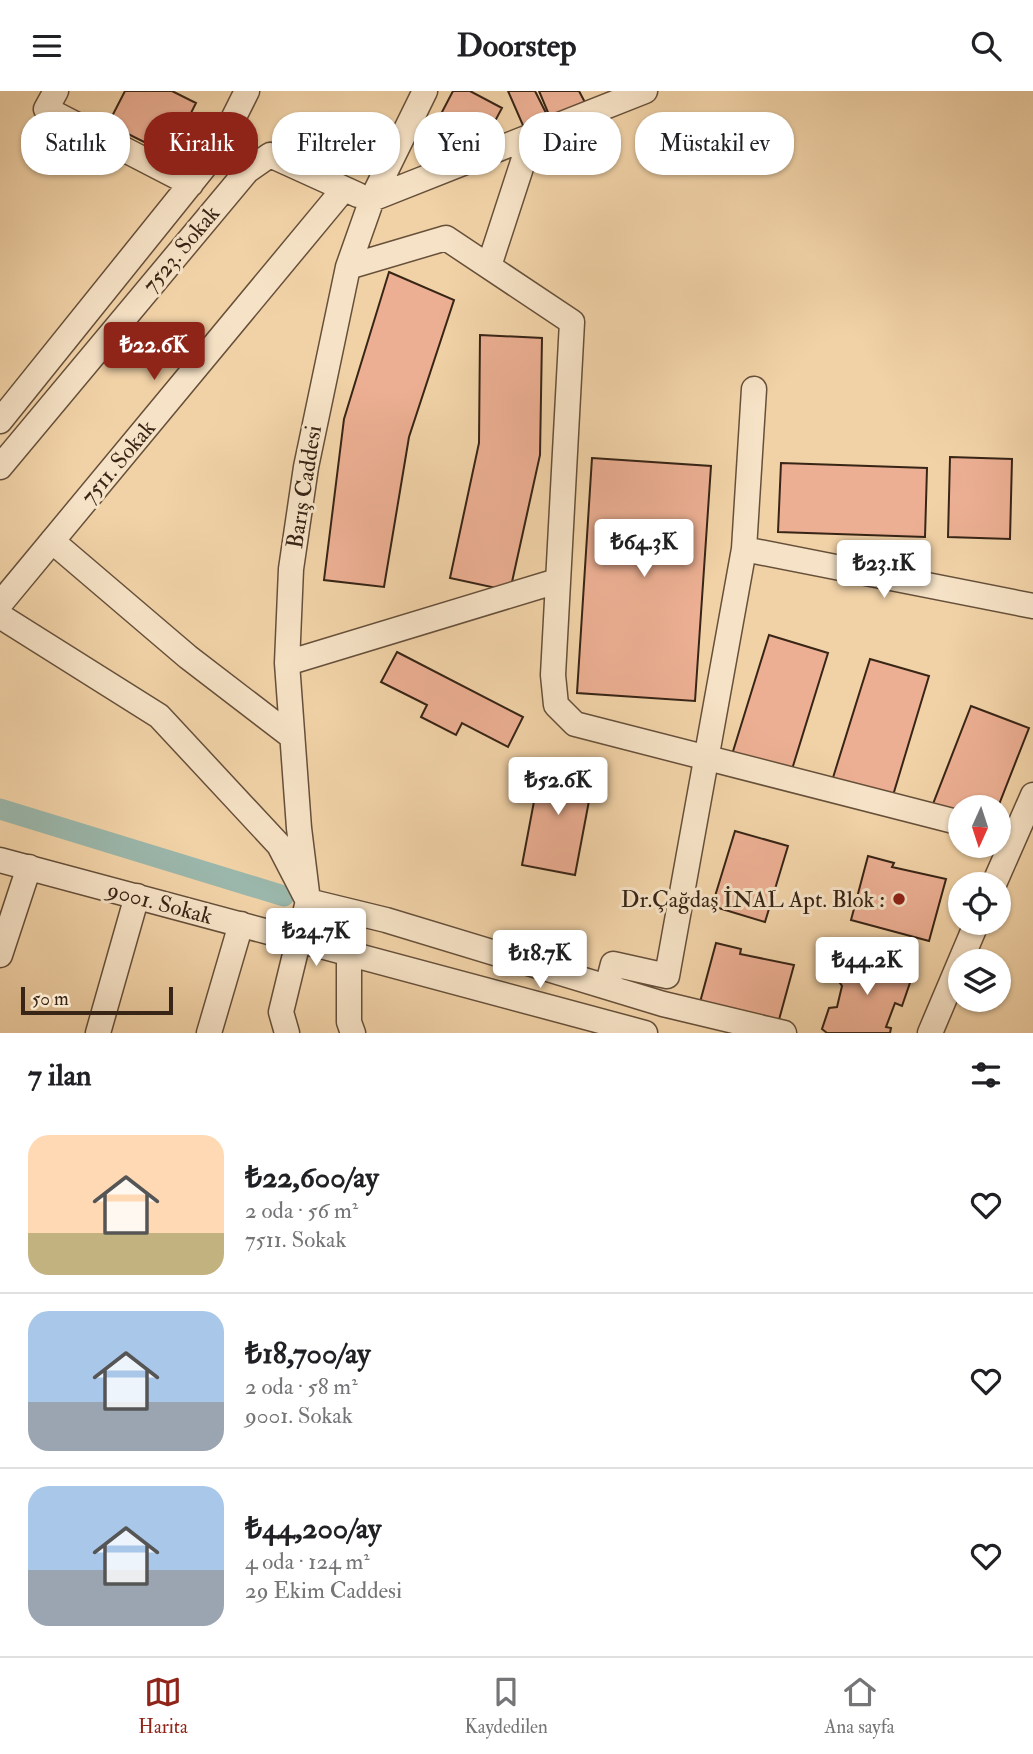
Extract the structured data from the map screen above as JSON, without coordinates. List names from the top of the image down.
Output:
{
  "streets": {
    "street": [
      "7523. Sokak",
      "7511. Sokak",
      "Barış Caddesi",
      "9001. Sokak"
    ]
  },
  "crossings": [
    ["7523. Sokak", "7511. Sokak"],
    ["7523. Sokak", "Barış Caddesi"]
  ],
  "places": ["Dr.Çağdaş İNAL Apt. Blok :"],
  "scale_bar": "50 m",
  "north": "bottom",
  "page": {
    "header": "Doorstep",
    "chip": [
      "Satılık",
      "Kiralık",
      "Filtreler",
      "Yeni",
      "Daire",
      "Müstakil ev"
    ],
    "price": [
      "₺22.6K",
      "₺64.3K",
      "₺23.1K",
      "₺52.6K",
      "₺24.7K",
      "₺18.7K",
      "₺44.2K"
    ],
    "scale": "50 m",
    "heading": "7 ilan",
    "list": [
      {
        "name": "₺22,600/ay",
        "note": "2 oda · 56 m² · 7511. Sokak"
      },
      {
        "name": "₺18,700/ay",
        "note": "2 oda · 58 m² · 9001. Sokak"
      },
      {
        "name": "₺44,200/ay",
        "note": "4 oda · 124 m² · 29 Ekim Caddesi"
      }
    ],
    "tabs": ["Harita", "Kaydedilen", "Ana sayfa"]
  }
}
